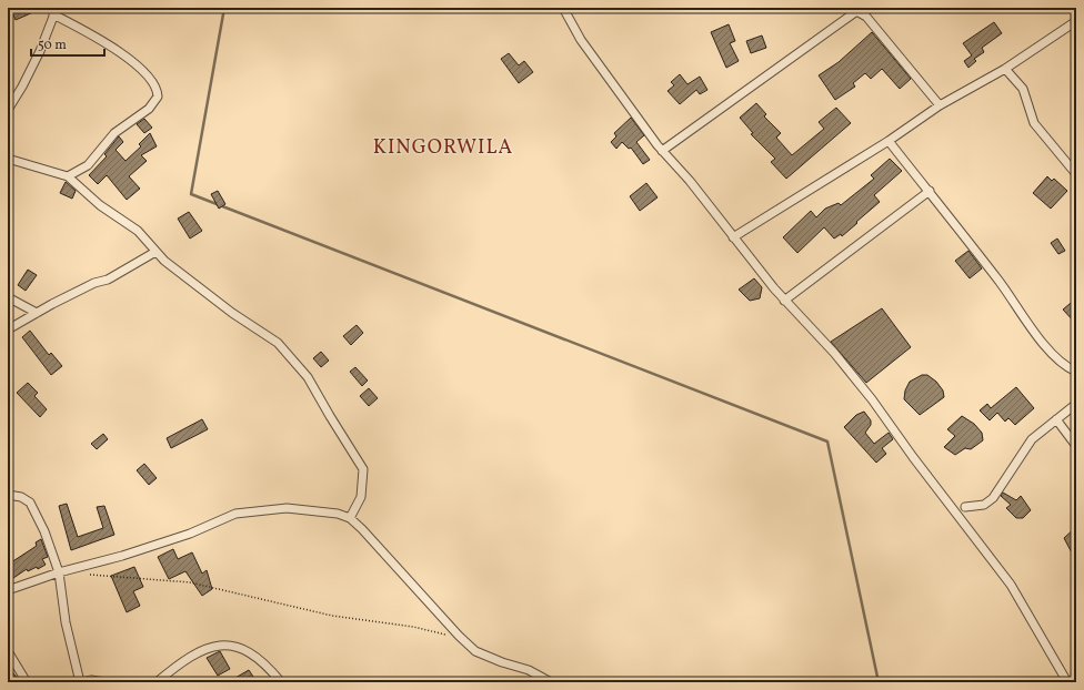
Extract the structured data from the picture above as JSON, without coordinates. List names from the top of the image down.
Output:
{
  "districts": ["KINGORWILA"],
  "scale_bar": "50 m"
}
